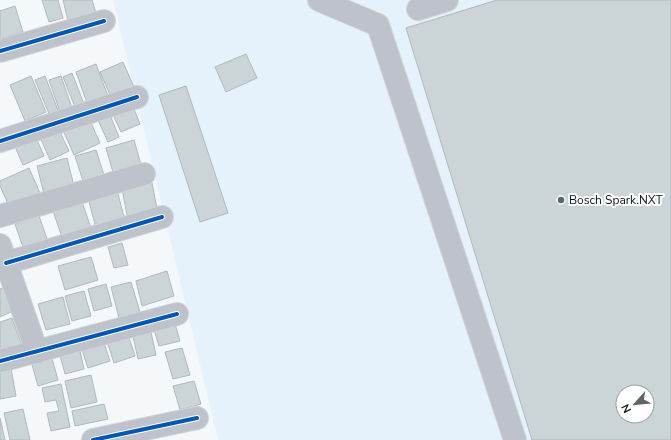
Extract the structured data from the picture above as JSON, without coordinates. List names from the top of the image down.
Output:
{
  "places": ["Bosch Spark.NXT"],
  "north": "bottom left"
}
